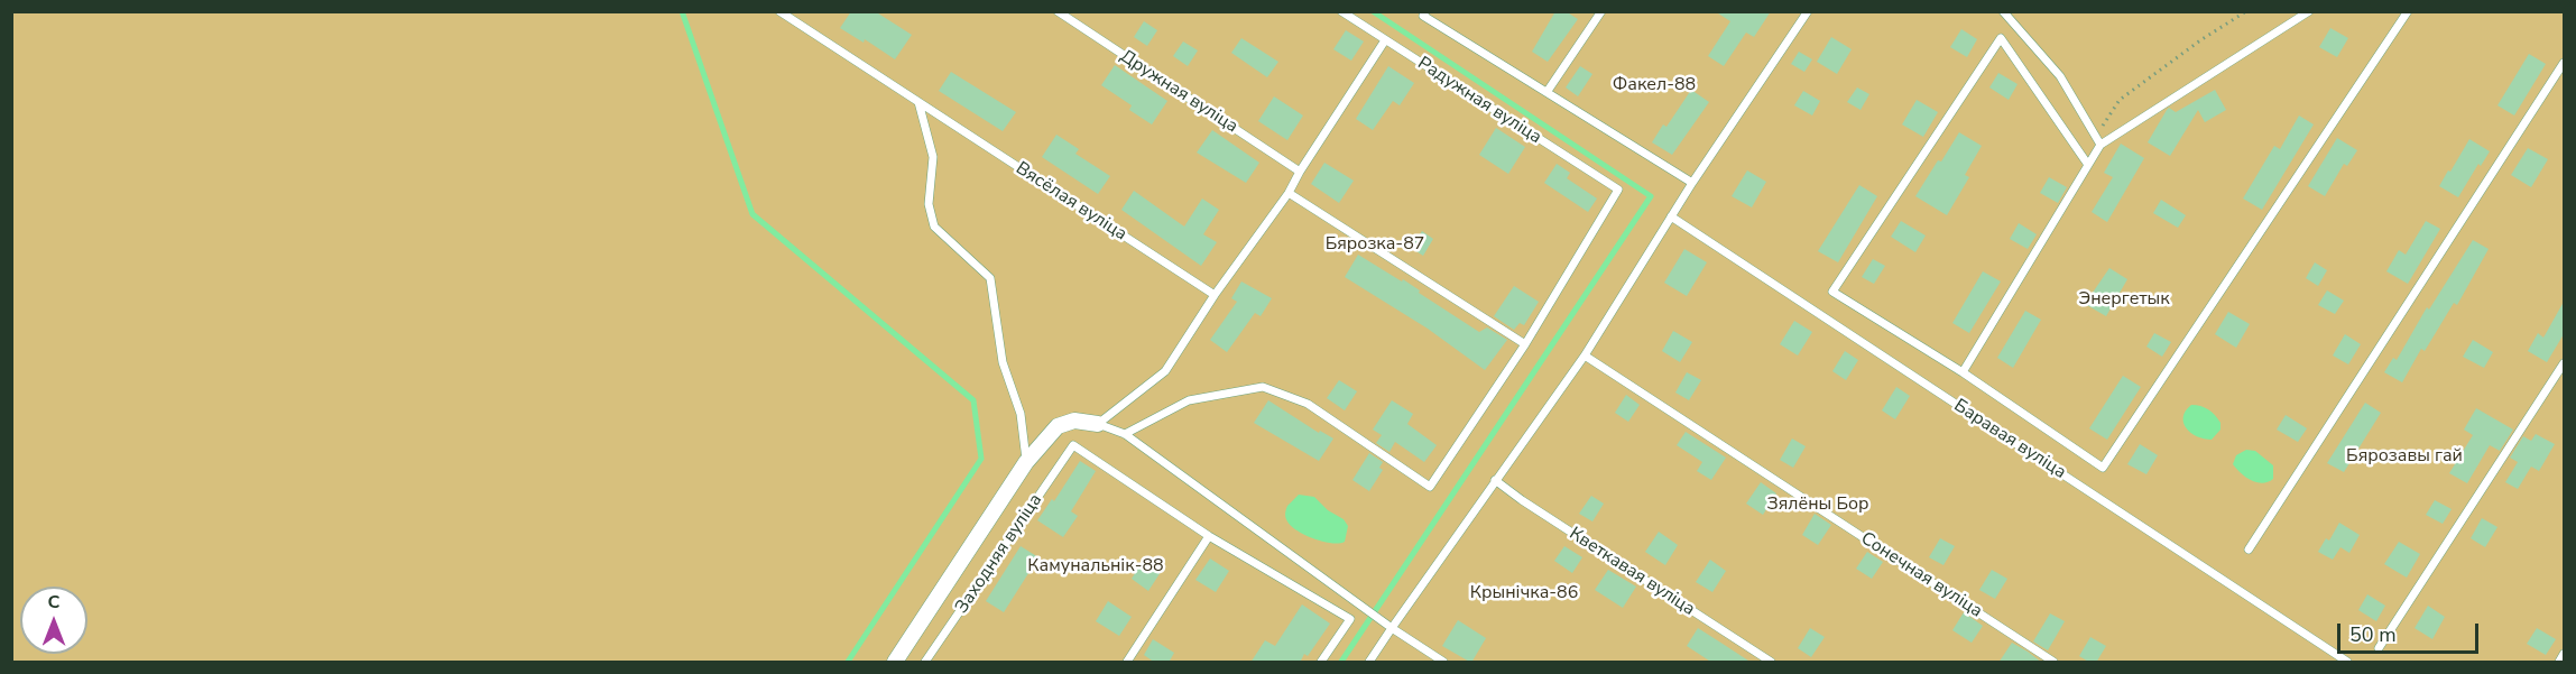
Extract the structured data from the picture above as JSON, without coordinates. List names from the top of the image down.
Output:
{
  "streets": {
    "lane": [
      "Дружная вуліца",
      "Радужная вуліца",
      "Вясёлая вуліца",
      "Баравая вуліца",
      "Заходняя вуліца",
      "Кветкавая вуліца",
      "Сонечная вуліца"
    ]
  },
  "parks": [
    "Факел-88",
    "Бярозка-87",
    "Энергетык",
    "Бярозавы гай",
    "Зялёны Бор",
    "Камунальнік-88",
    "Крынічка-86"
  ],
  "scale_bar": "50 m",
  "north": "top"
}
